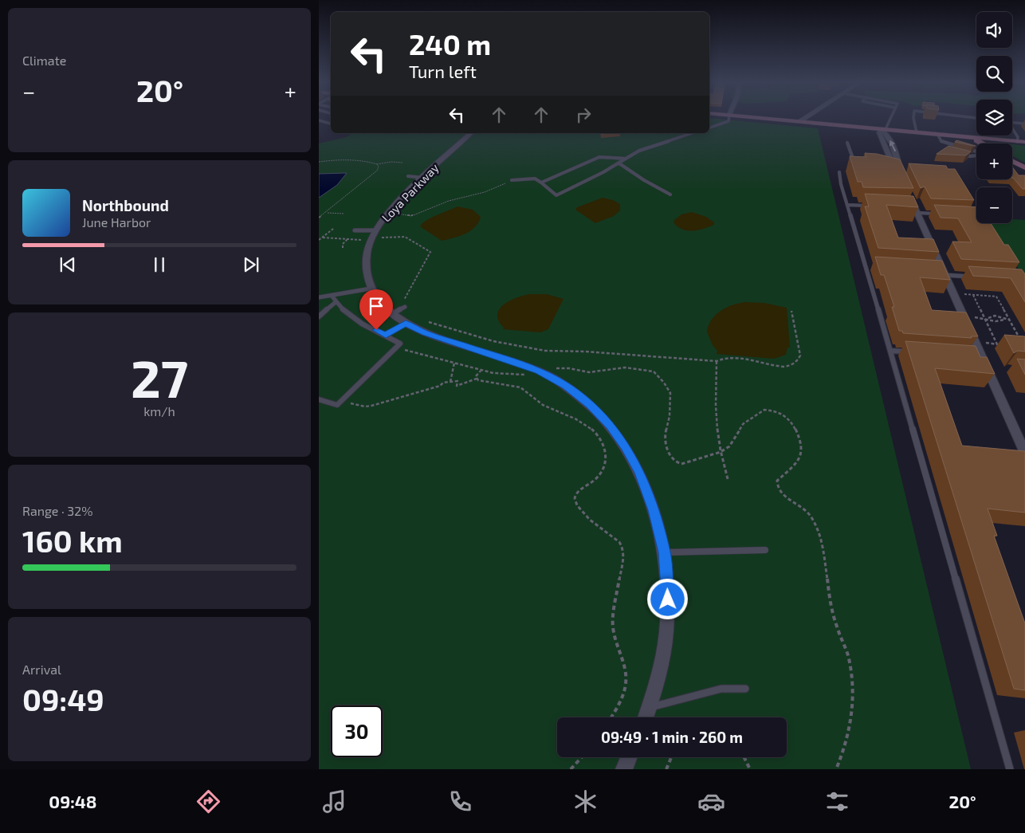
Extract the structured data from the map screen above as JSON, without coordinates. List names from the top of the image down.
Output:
{
  "streets": {
    "street": ["Loya Parkway"]
  },
  "page": {
    "tile": [
      "Climate",
      ["27", "km/h"],
      ["Range · 32%", "160 km"],
      ["Arrival", "09:49"]
    ],
    "map_buttons": ["+", "−"],
    "turn": ["240 m", "Turn left"],
    "heat": ["−", "20°", "+"],
    "song": ["Northbound", "June Harbor"],
    "limit": "30",
    "trip": "09:49 · 1 min · 260 m",
    "tabs": ["09:48", "20°"]
  }
}
